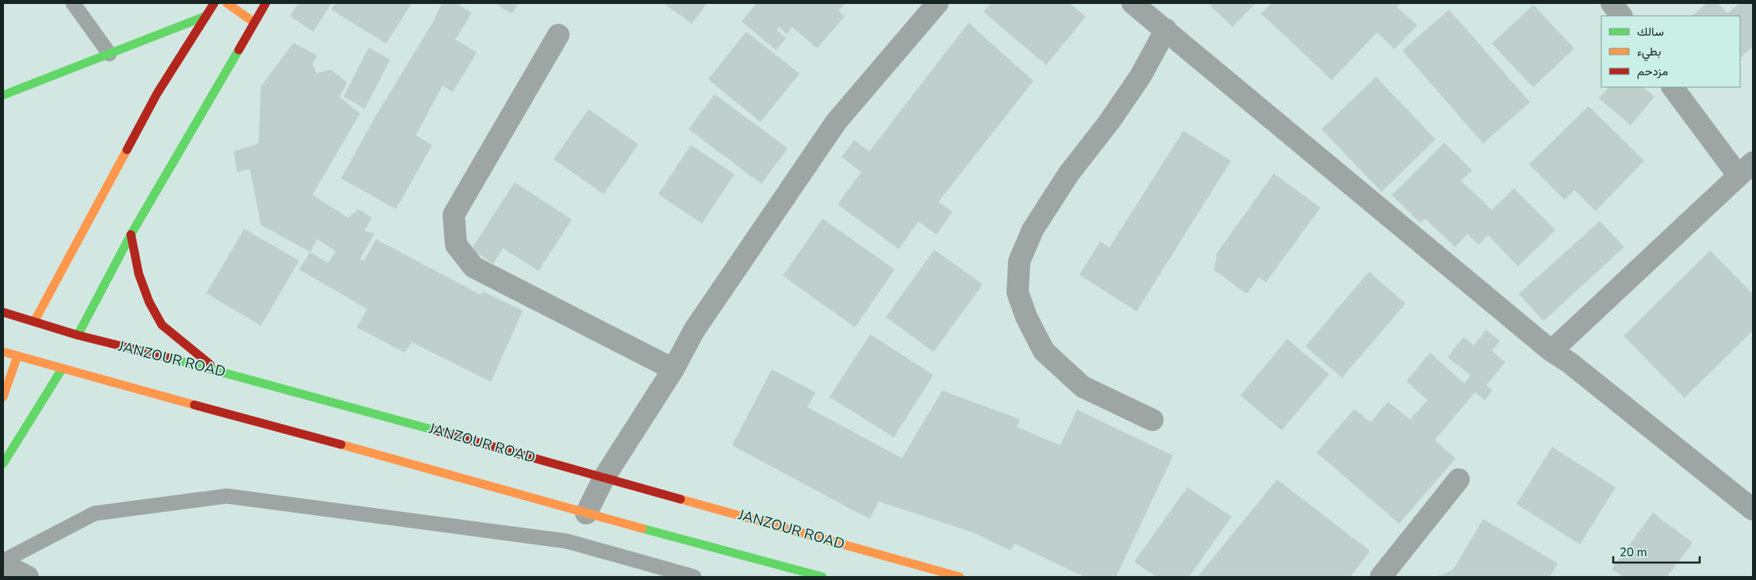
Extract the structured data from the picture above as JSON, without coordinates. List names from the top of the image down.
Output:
{
  "streets": {
    "main road": ["JANZOUR ROAD"]
  },
  "legend": ["سالك", "بطيء", "مزدحم"],
  "scale_bar": "20 m"
}
